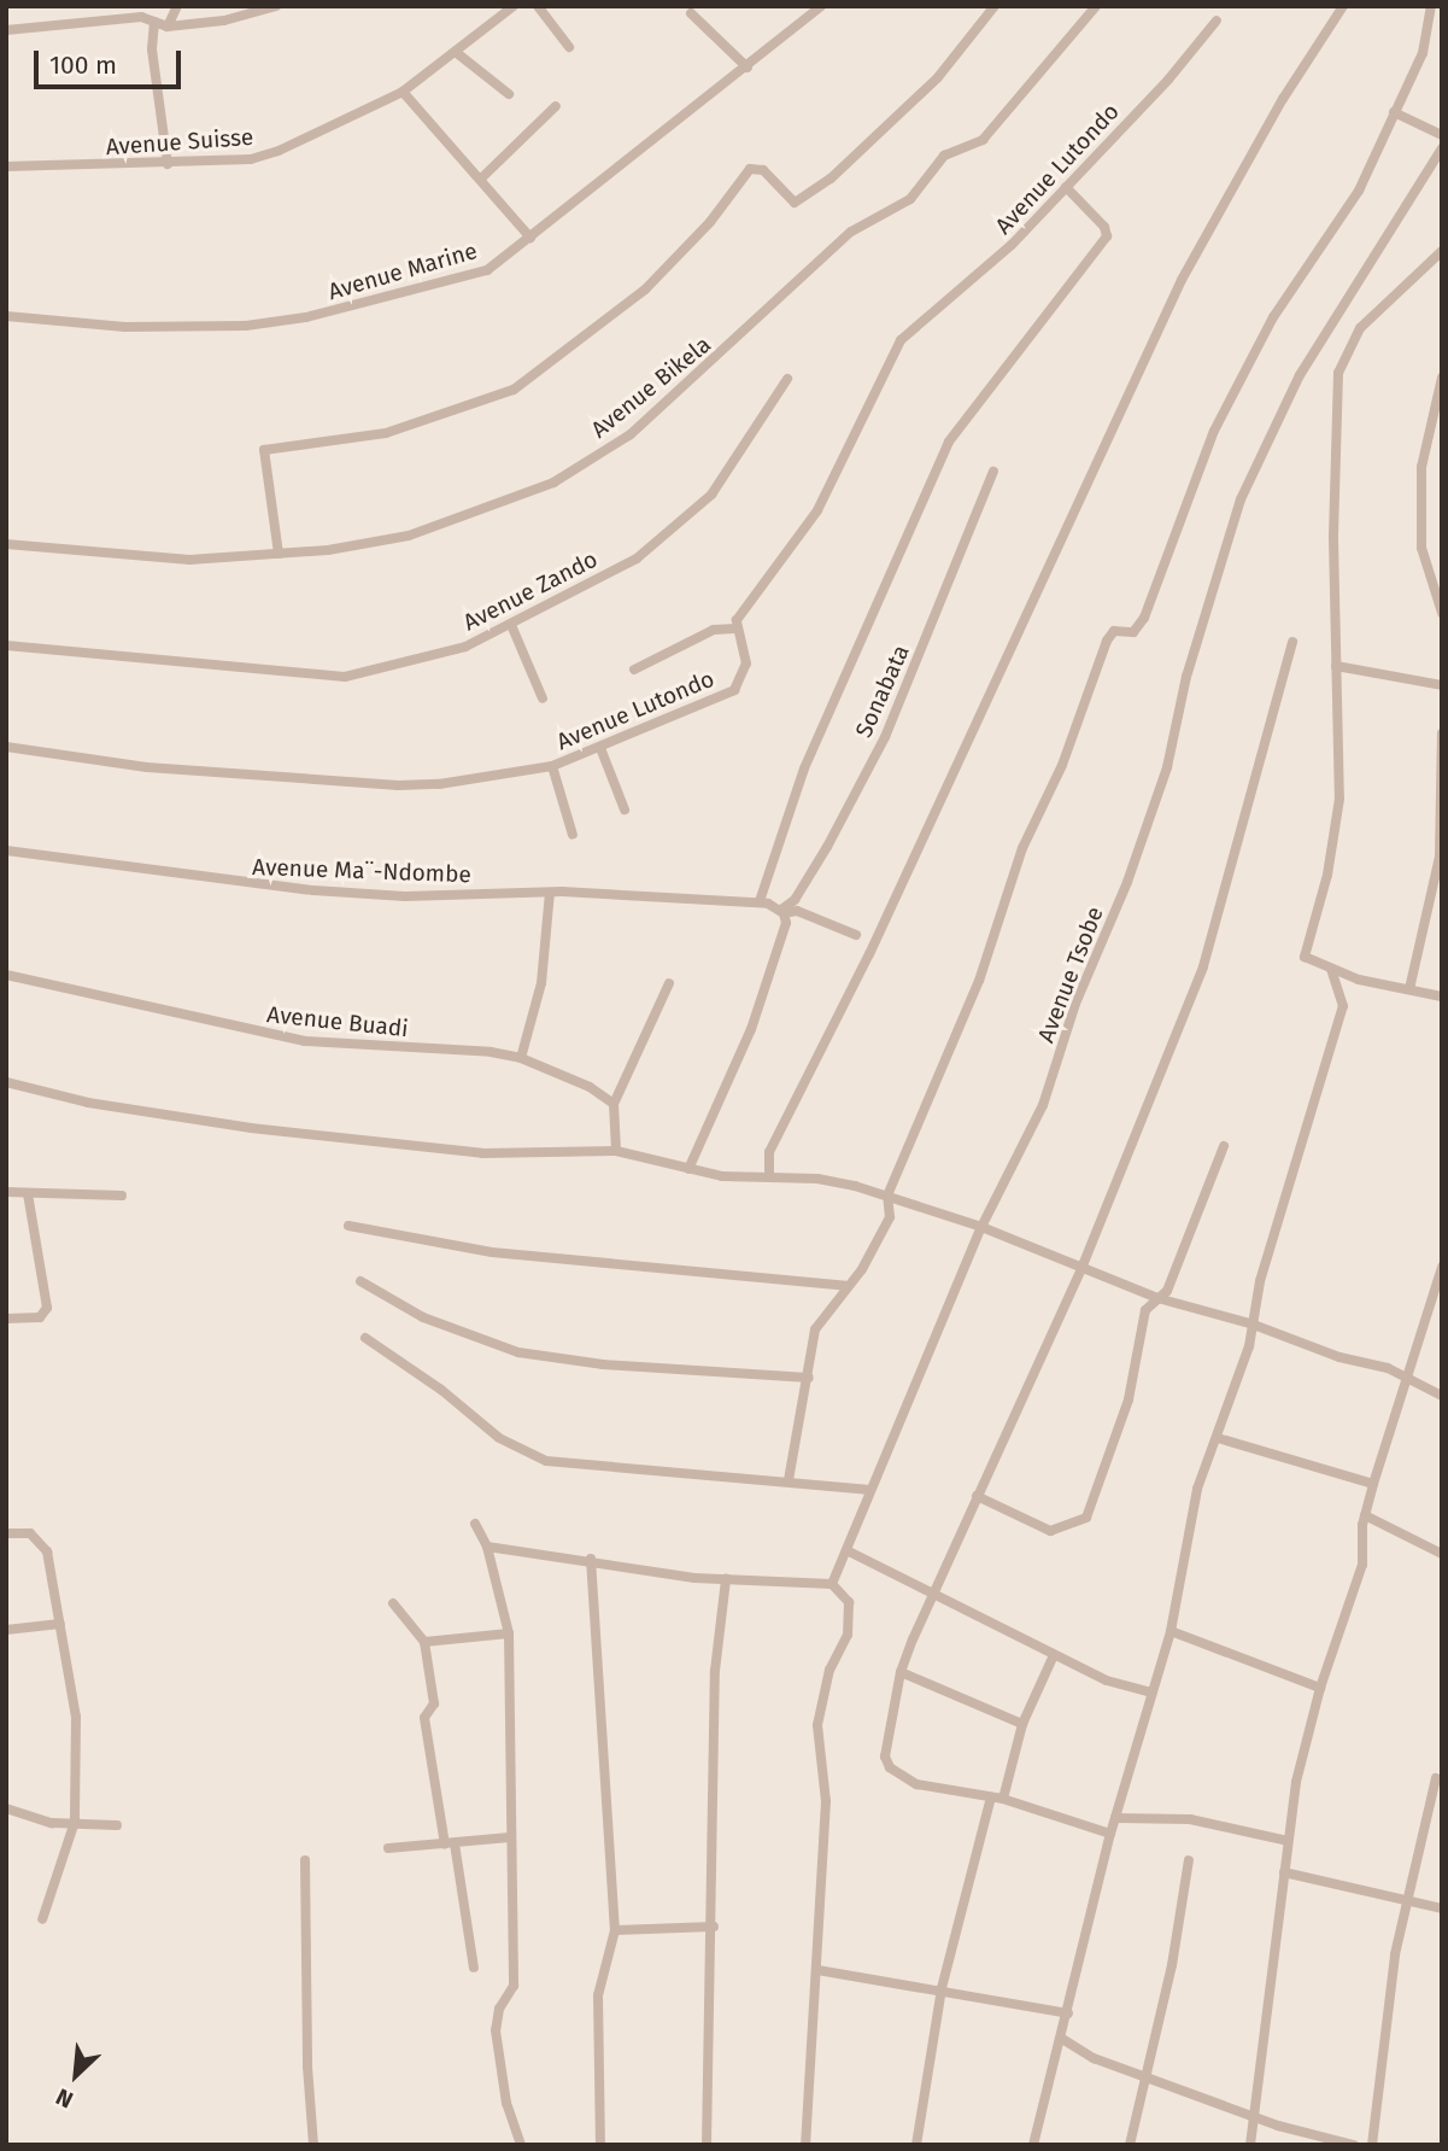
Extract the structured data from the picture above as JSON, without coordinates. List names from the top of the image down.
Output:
{
  "streets": {
    "street": [
      "Avenue Suisse",
      "Avenue Lutondo",
      "Avenue Marine",
      "Avenue Bikela",
      "Avenue Zando",
      "Sonabata",
      "Avenue Ma¨-Ndombe",
      "Avenue Tsobe",
      "Avenue Buadi"
    ]
  },
  "scale_bar": "100 m",
  "north": "bottom left"
}
